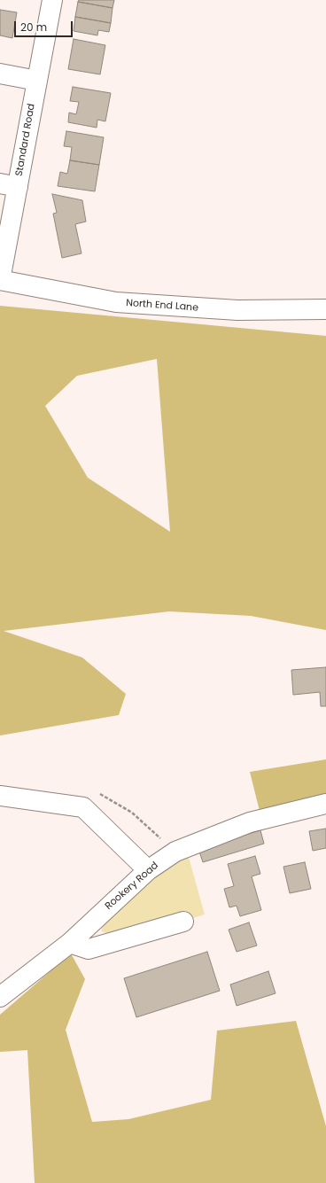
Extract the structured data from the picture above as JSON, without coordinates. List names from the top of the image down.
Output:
{
  "streets": {
    "street": ["Standard Road", "North End Lane", "Rookery Road"]
  },
  "crossings": [
    ["Standard Road", "North End Lane"]
  ],
  "scale_bar": "20 m"
}
